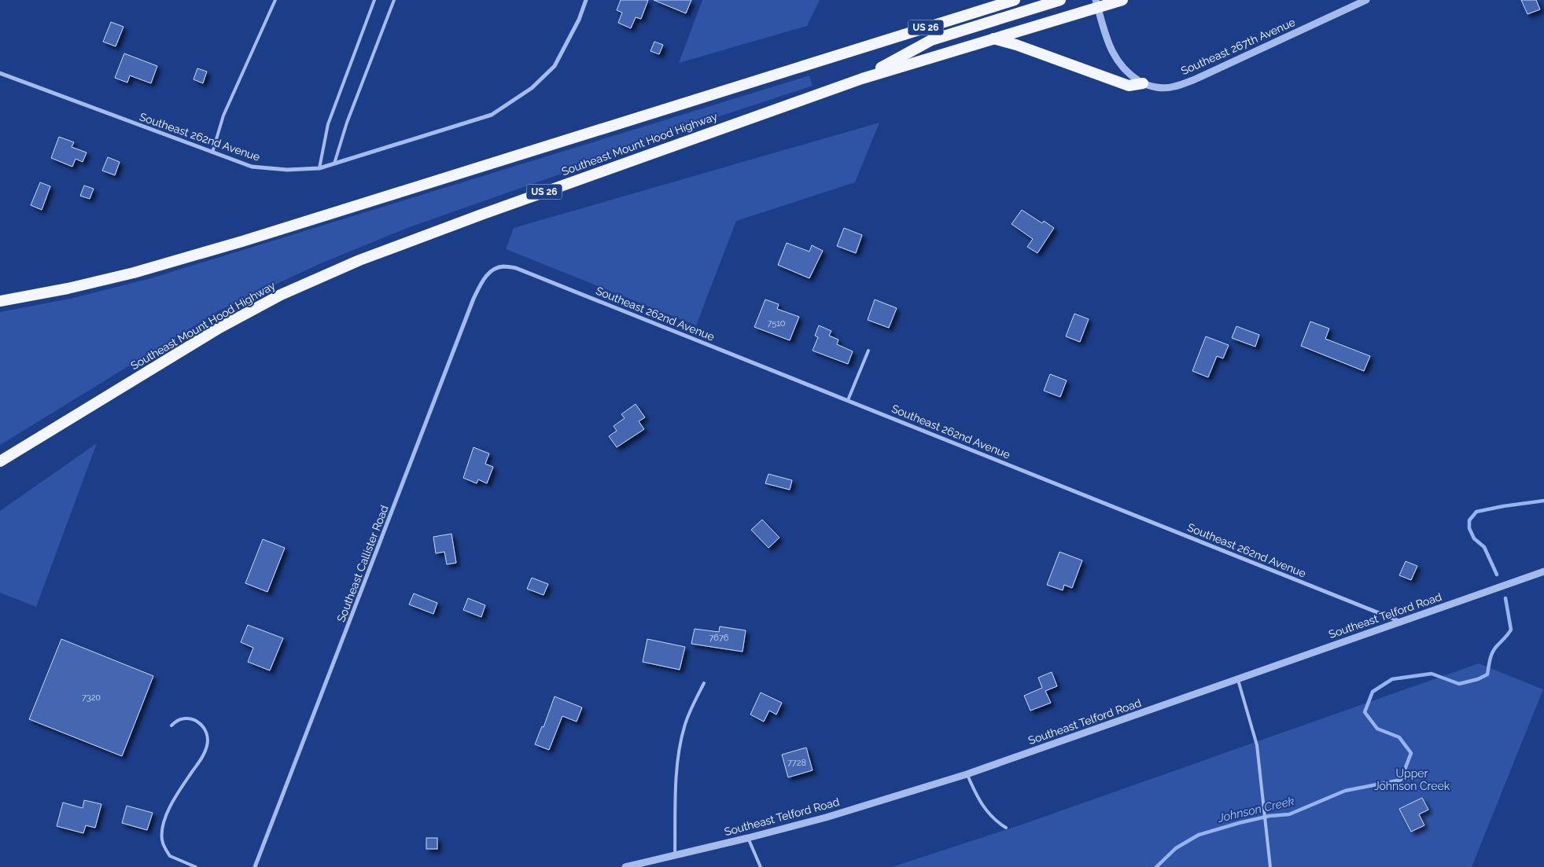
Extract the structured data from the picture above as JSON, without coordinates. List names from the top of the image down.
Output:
{
  "streets": {
    "highway": ["US 26", "Southeast Mount Hood Highway"],
    "street": [
      "Southeast 267th Avenue",
      "Southeast 262nd Avenue",
      "Southeast Callister Road",
      "Southeast Telford Road"
    ]
  },
  "crossings": [
    ["Southeast 267th Avenue", "Southeast Mount Hood Highway"],
    ["Southeast 262nd Avenue", "Southeast Callister Road"],
    ["Southeast 262nd Avenue", "Southeast Telford Road"]
  ],
  "water": ["Johnson Creek"],
  "parks": ["Upper Johnson Creek"],
  "house_numbers": [
    "7510",
    "7676",
    "7320",
    "7728"
  ]
}
